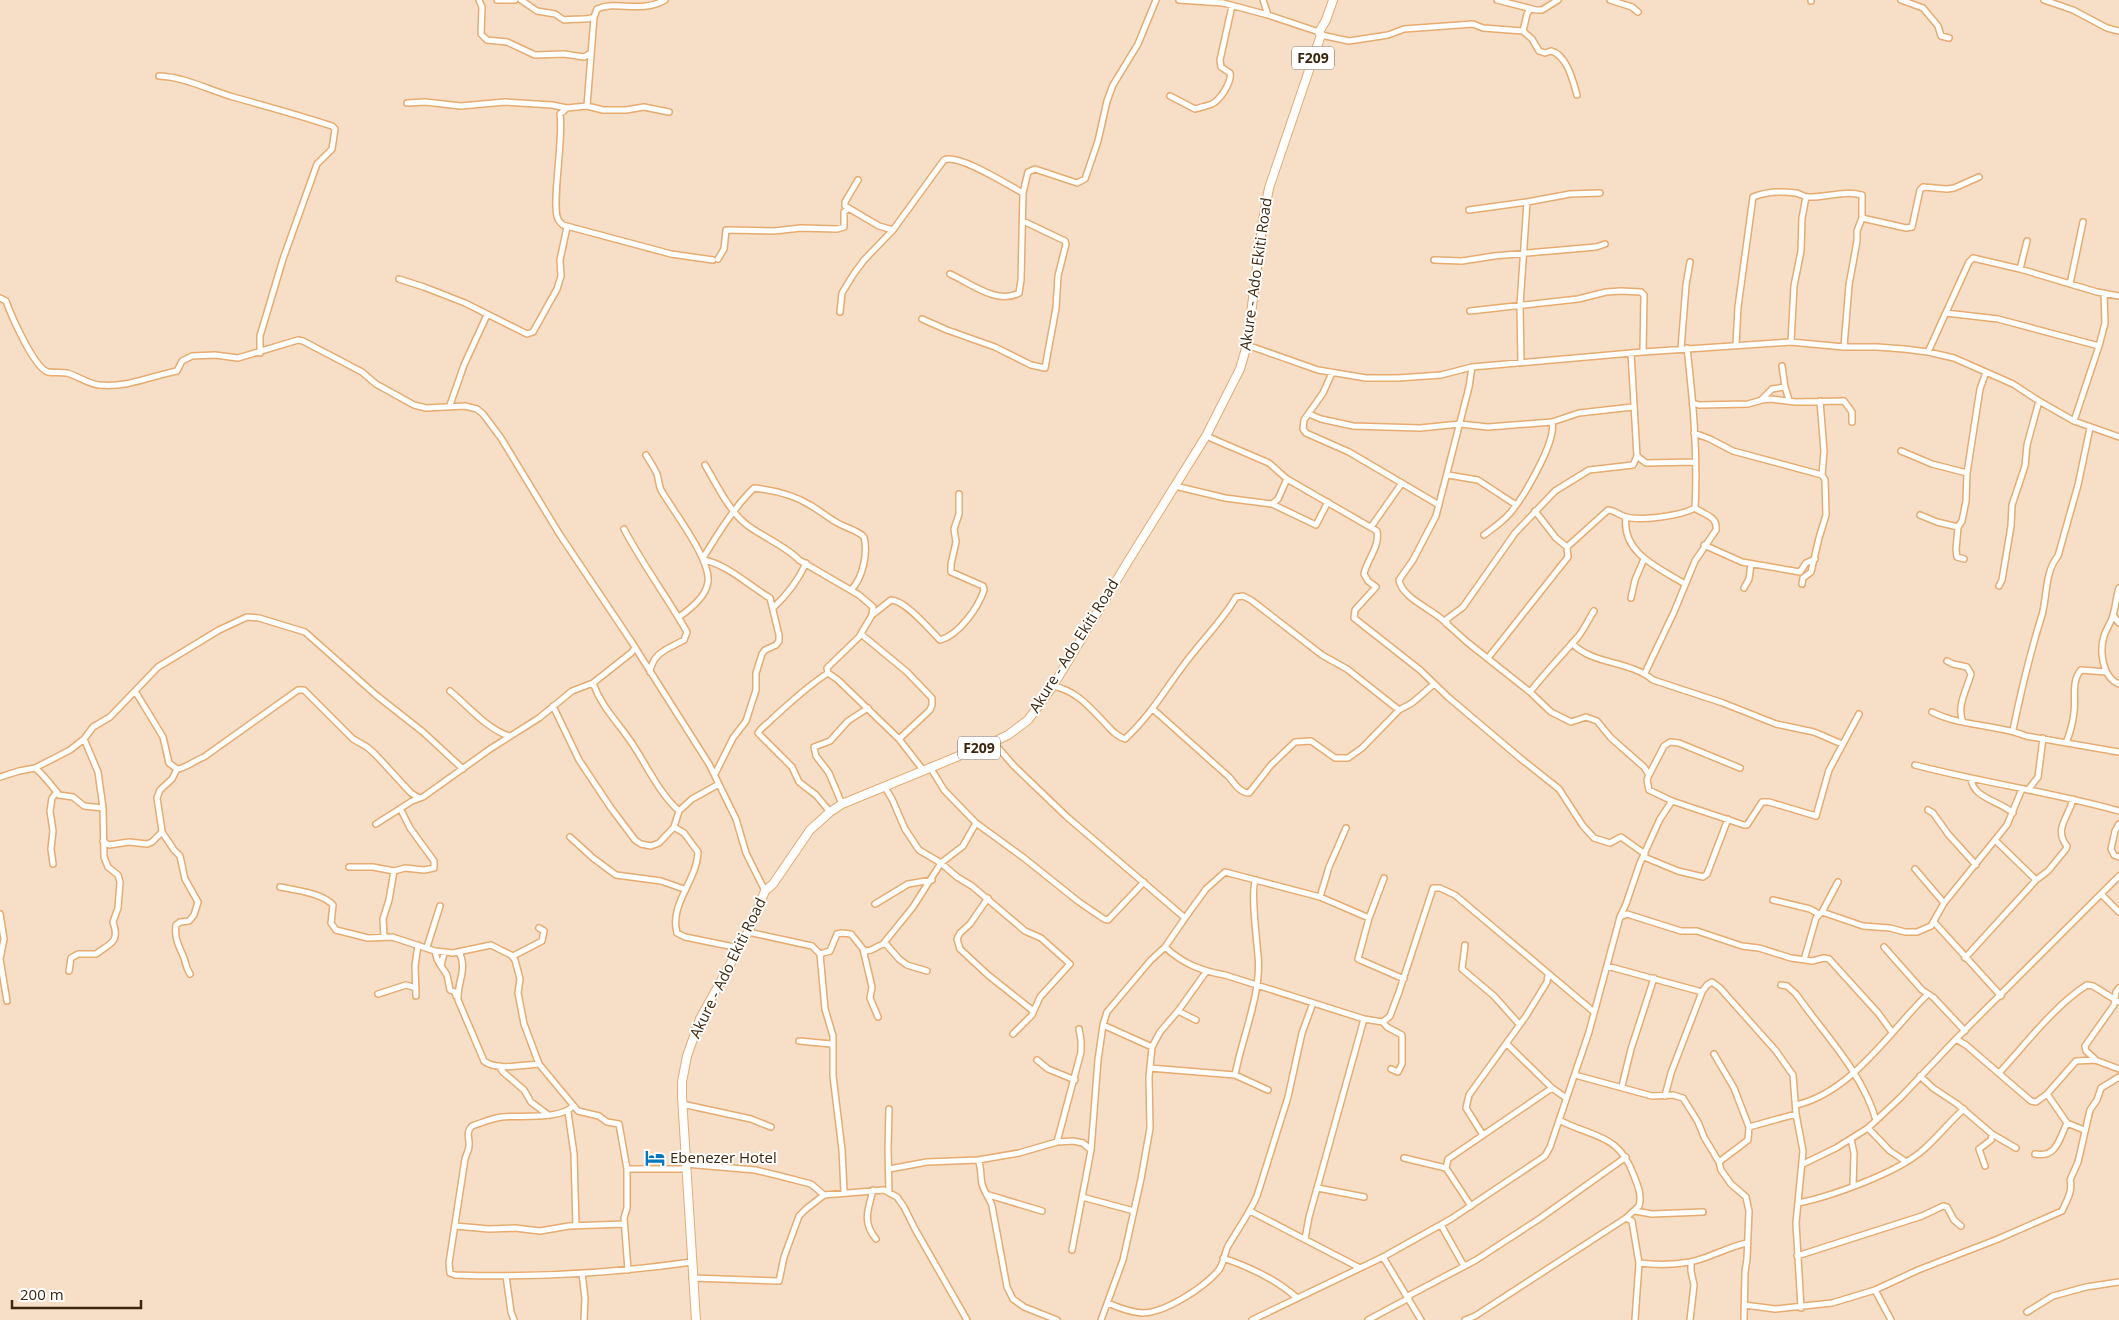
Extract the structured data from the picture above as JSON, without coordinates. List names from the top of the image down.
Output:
{
  "streets": {
    "main road": ["F209", "Akure - Ado Ekiti Road"]
  },
  "places": {
    "hotel": ["Ebenezer Hotel"]
  },
  "scale_bar": "200 m"
}
